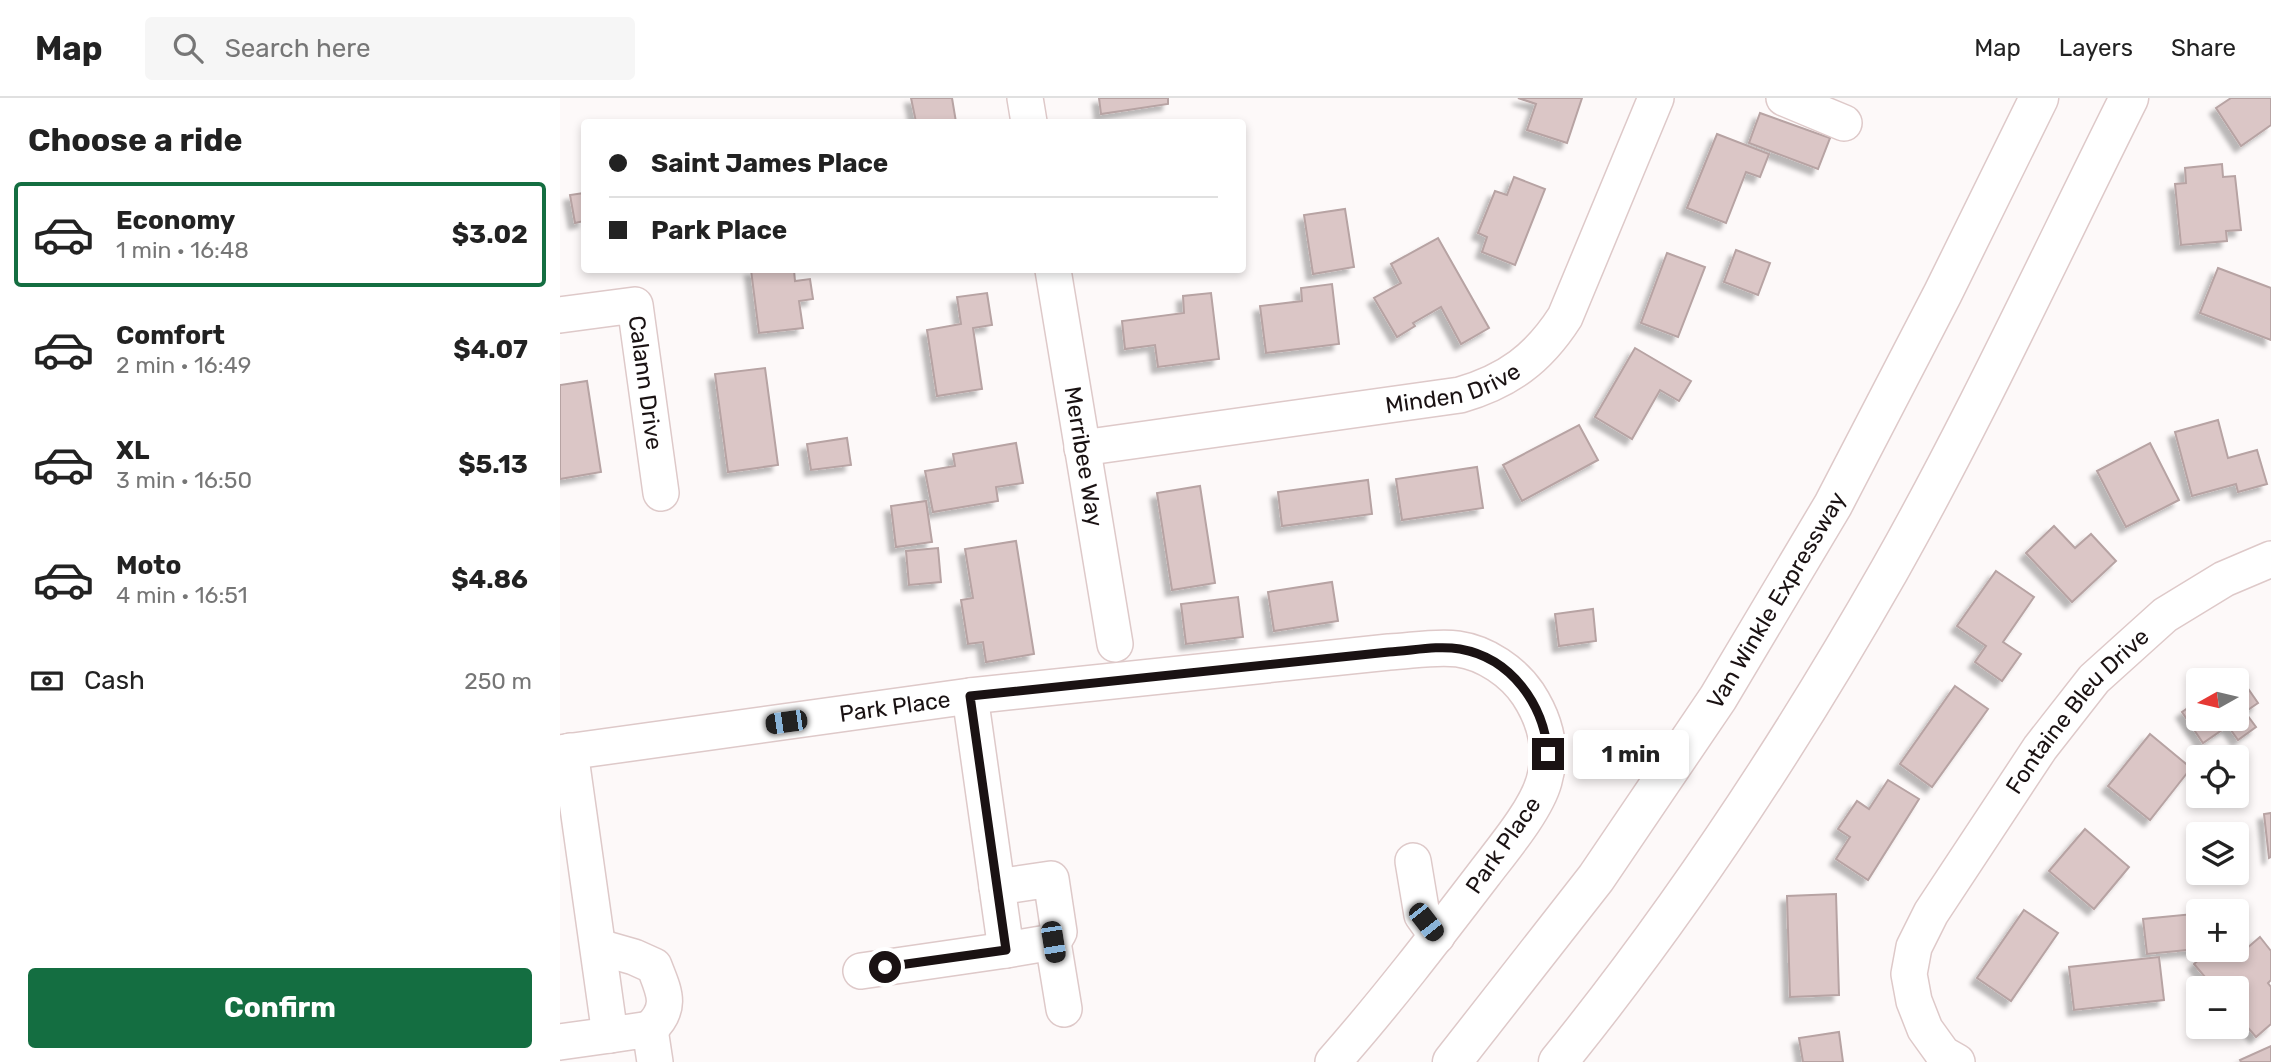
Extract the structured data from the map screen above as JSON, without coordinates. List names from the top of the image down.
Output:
{
  "streets": {
    "main road": ["Van Winkle Expressway"],
    "street": [
      "Calann Drive",
      "Minden Drive",
      "Merribee Way",
      "Park Place",
      "Fontaine Bleu Drive"
    ]
  },
  "crossings": [
    ["Minden Drive", "Merribee Way"]
  ],
  "north": "left",
  "page": {
    "header": "Map",
    "search": "Search here",
    "nav": ["Map", "Layers", "Share"],
    "heading": "Choose a ride",
    "banner": ["Saint James Place", "Park Place"],
    "list": [
      {
        "name": "Economy",
        "note": "1 min · 16:48",
        "value": "$3.02"
      },
      {
        "name": "Comfort",
        "note": "2 min · 16:49",
        "value": "$4.07"
      },
      {
        "name": "XL",
        "note": "3 min · 16:50",
        "value": "$5.13"
      },
      {
        "name": "Moto",
        "note": "4 min · 16:51",
        "value": "$4.86"
      }
    ],
    "pay": ["Cash", "250 m"],
    "map_buttons": ["+", "−"],
    "bubble": "1 min",
    "buttons": "Confirm"
  }
}
